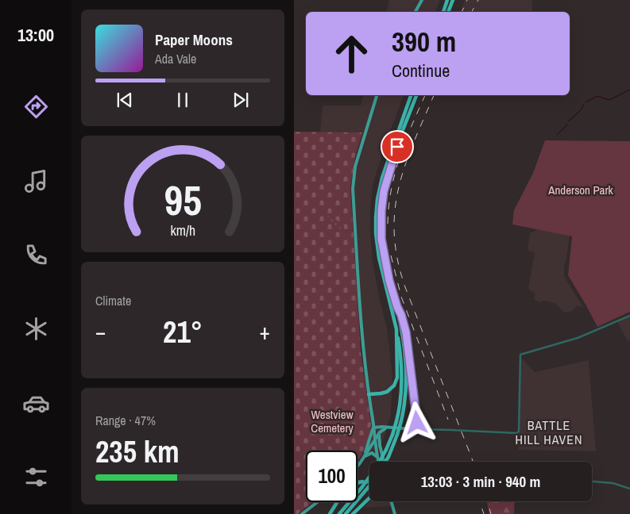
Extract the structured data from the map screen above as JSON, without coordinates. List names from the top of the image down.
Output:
{
  "districts": ["BATTLE HILL HAVEN"],
  "parks": ["Anderson Park", "Westview Cemetery"],
  "page": {
    "tabs": "13:00",
    "turn": ["390 m", "Continue"],
    "song": ["Paper Moons", "Ada Vale"],
    "tile": [
      "Climate",
      ["Range · 47%", "235 km"]
    ],
    "heat": ["−", "21°", "+"],
    "limit": "100",
    "trip": "13:03 · 3 min · 940 m",
    "gauge": ["95", "km/h"]
  }
}
